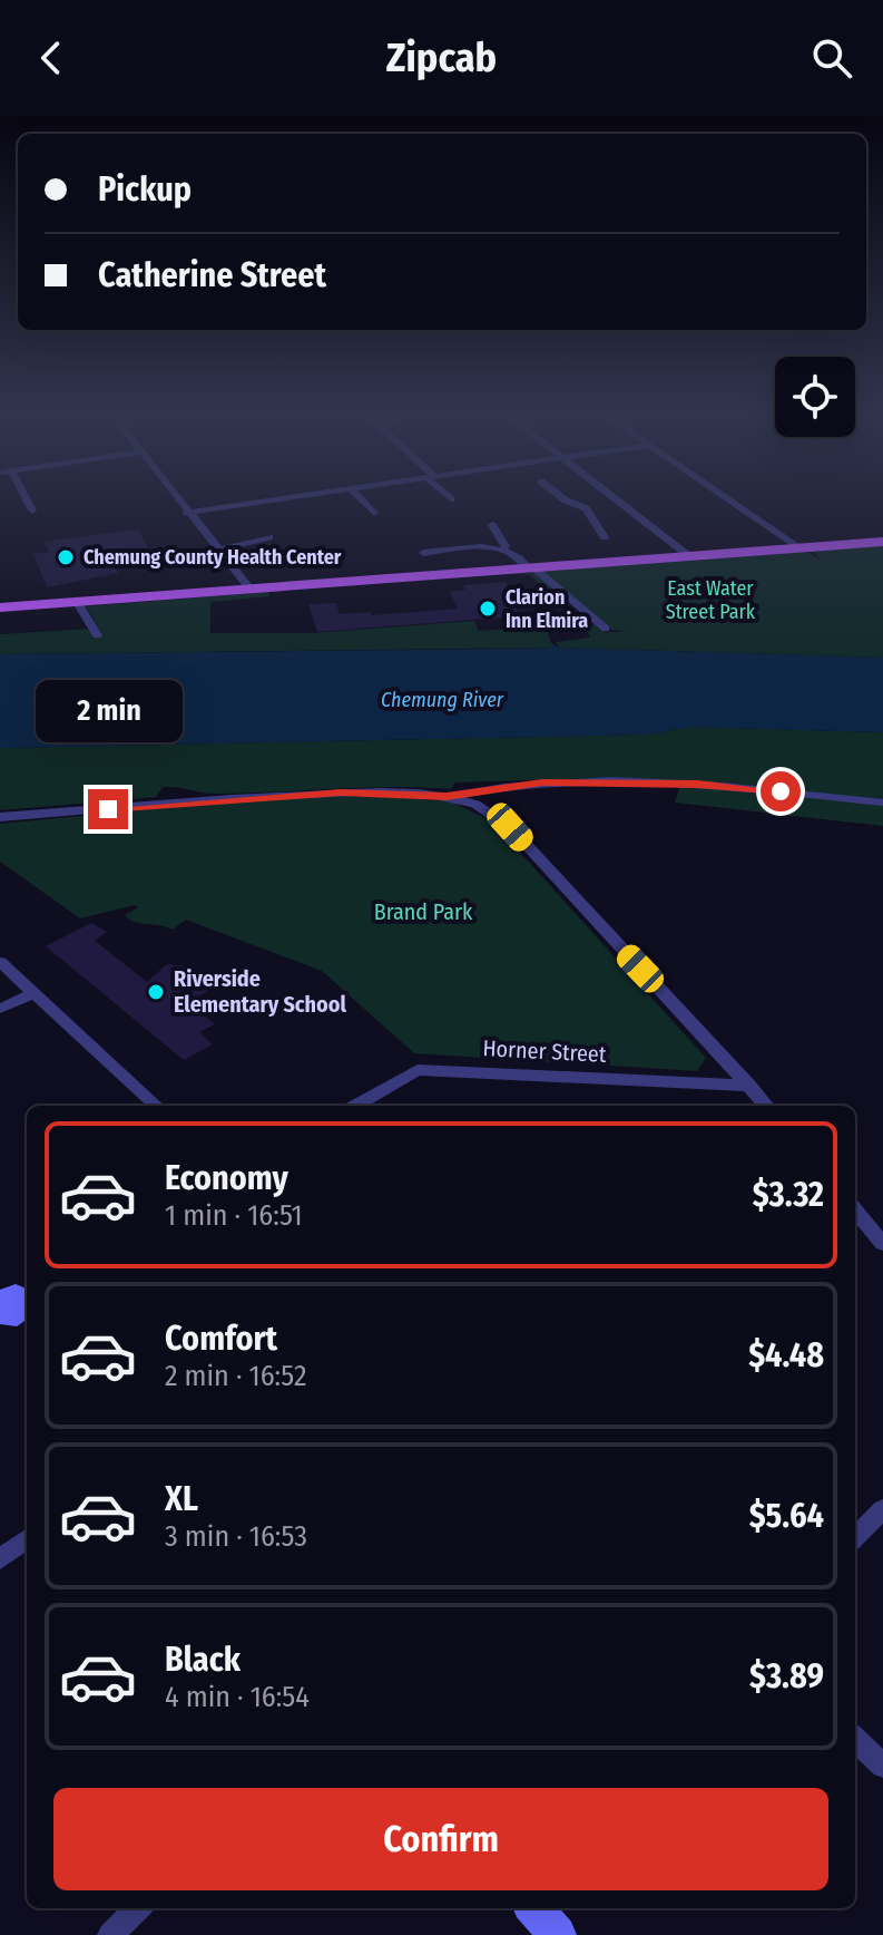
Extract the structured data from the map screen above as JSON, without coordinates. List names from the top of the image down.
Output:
{
  "streets": {
    "street": ["Horner Street"]
  },
  "water": ["Chemung River"],
  "parks": ["East Water Street Park", "Brand Park"],
  "places": ["Chemung County Health Center", "Clarion Inn Elmira", "Riverside Elementary School"],
  "page": {
    "header": "Zipcab",
    "banner": ["Pickup", "Catherine Street"],
    "bubble": "2 min",
    "list": [
      {
        "name": "Economy",
        "note": "1 min · 16:51",
        "value": "$3.32"
      },
      {
        "name": "Comfort",
        "note": "2 min · 16:52",
        "value": "$4.48"
      },
      {
        "name": "XL",
        "note": "3 min · 16:53",
        "value": "$5.64"
      },
      {
        "name": "Black",
        "note": "4 min · 16:54",
        "value": "$3.89"
      }
    ],
    "buttons": "Confirm"
  }
}
